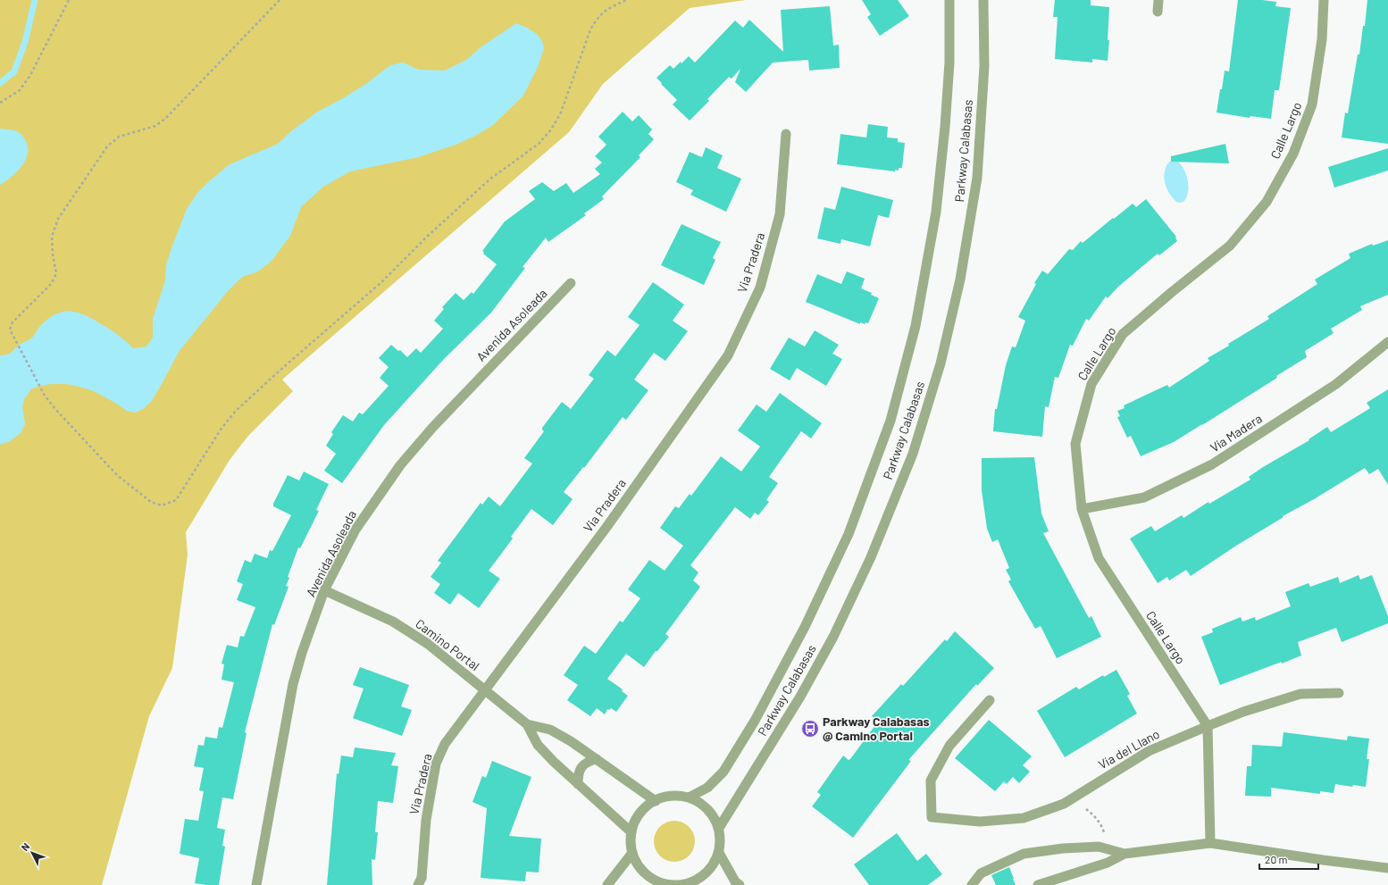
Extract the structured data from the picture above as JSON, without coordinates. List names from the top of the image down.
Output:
{
  "streets": {
    "street": [
      "Calle Largo",
      "Parkway Calabasas",
      "Via Pradera",
      "Avenida Asoleada",
      "Vía Madera",
      "Camino Portal",
      "Vía del Llano"
    ]
  },
  "crossings": [
    ["Calle Largo", "Vía Madera"],
    ["Calle Largo", "Vía del Llano"],
    ["Parkway Calabasas", "Camino Portal"],
    ["Via Pradera", "Camino Portal"],
    ["Avenida Asoleada", "Camino Portal"]
  ],
  "places": {
    "bus stop": ["Parkway Calabasas @ Camino Portal"]
  },
  "scale_bar": "20 m",
  "north": "top left"
}
